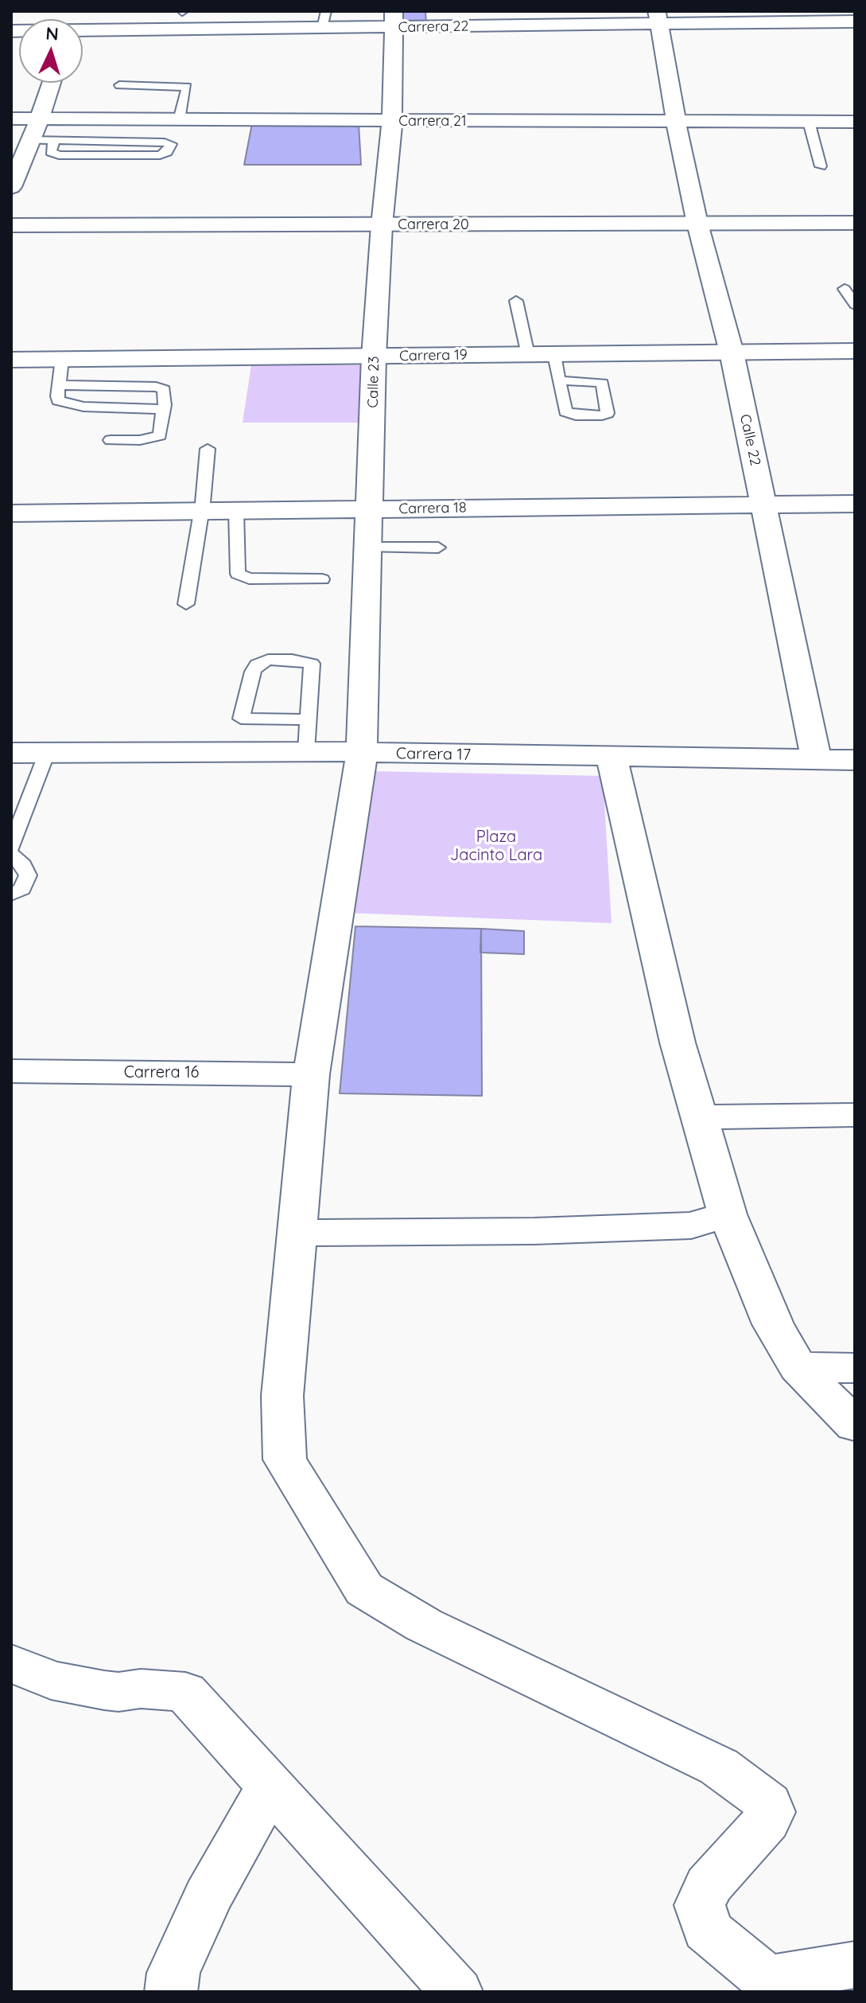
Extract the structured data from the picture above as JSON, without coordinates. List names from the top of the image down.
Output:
{
  "streets": {
    "street": [
      "Carrera 22",
      "Carrera 21",
      "Carrera 20",
      "Carrera 19",
      "Calle 23",
      "Calle 22",
      "Carrera 18",
      "Carrera 17",
      "Carrera 16"
    ]
  },
  "crossings": [
    ["Carrera 22", "Calle 23"],
    ["Carrera 22", "Calle 22"],
    ["Carrera 21", "Calle 23"],
    ["Carrera 21", "Calle 22"],
    ["Carrera 20", "Calle 23"],
    ["Carrera 20", "Calle 22"],
    ["Carrera 19", "Calle 23"],
    ["Carrera 19", "Calle 22"],
    ["Calle 23", "Carrera 18"],
    ["Calle 23", "Carrera 17"],
    ["Calle 23", "Carrera 16"],
    ["Calle 22", "Carrera 18"],
    ["Calle 22", "Carrera 17"]
  ],
  "parks": ["Plaza Jacinto Lara"],
  "north": "top"
}
